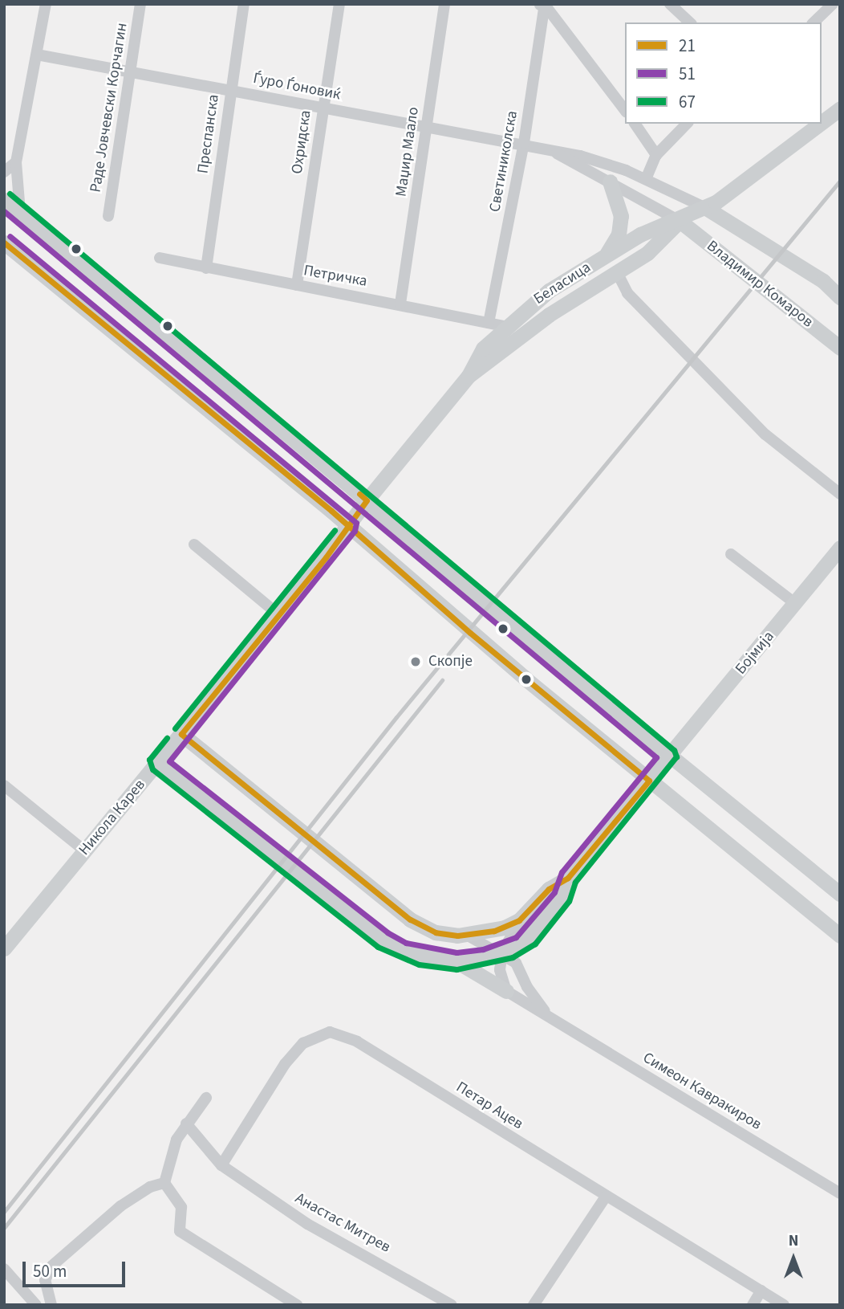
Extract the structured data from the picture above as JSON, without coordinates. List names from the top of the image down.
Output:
{
  "streets": {
    "street": [
      "Ѓуро Ѓоновиќ",
      "Раде Јовчевски Корчагин",
      "Преспанска",
      "Охридска",
      "Маџир Маало",
      "Светиниколска",
      "Петричка",
      "Беласица",
      "Владимир Комаров",
      "Бојмија",
      "Никола Карев",
      "Симеон Кавракиров",
      "Петар Ацев",
      "Анастас Митрев"
    ]
  },
  "crossings": [
    ["Ѓуро Ѓоновиќ", "Раде Јовчевски Корчагин"],
    ["Ѓуро Ѓоновиќ", "Преспанска"],
    ["Ѓуро Ѓоновиќ", "Охридска"],
    ["Ѓуро Ѓоновиќ", "Маџир Маало"],
    ["Ѓуро Ѓоновиќ", "Светиниколска"],
    ["Ѓуро Ѓоновиќ", "Беласица"],
    ["Ѓуро Ѓоновиќ", "Владимир Комаров"],
    ["Преспанска", "Петричка"],
    ["Охридска", "Петричка"],
    ["Маџир Маало", "Петричка"],
    ["Светиниколска", "Петричка"],
    ["Петричка", "Беласица"],
    ["Беласица", "Владимир Комаров"],
    ["Беласица", "Никола Карев"],
    ["Петар Ацев", "Анастас Митрев"]
  ],
  "places": ["Скопје"],
  "lines": ["transit line 67", "transit line 51", "transit line 21"],
  "legend": ["21", "51", "67"],
  "scale_bar": "50 m",
  "north": "top"
}
